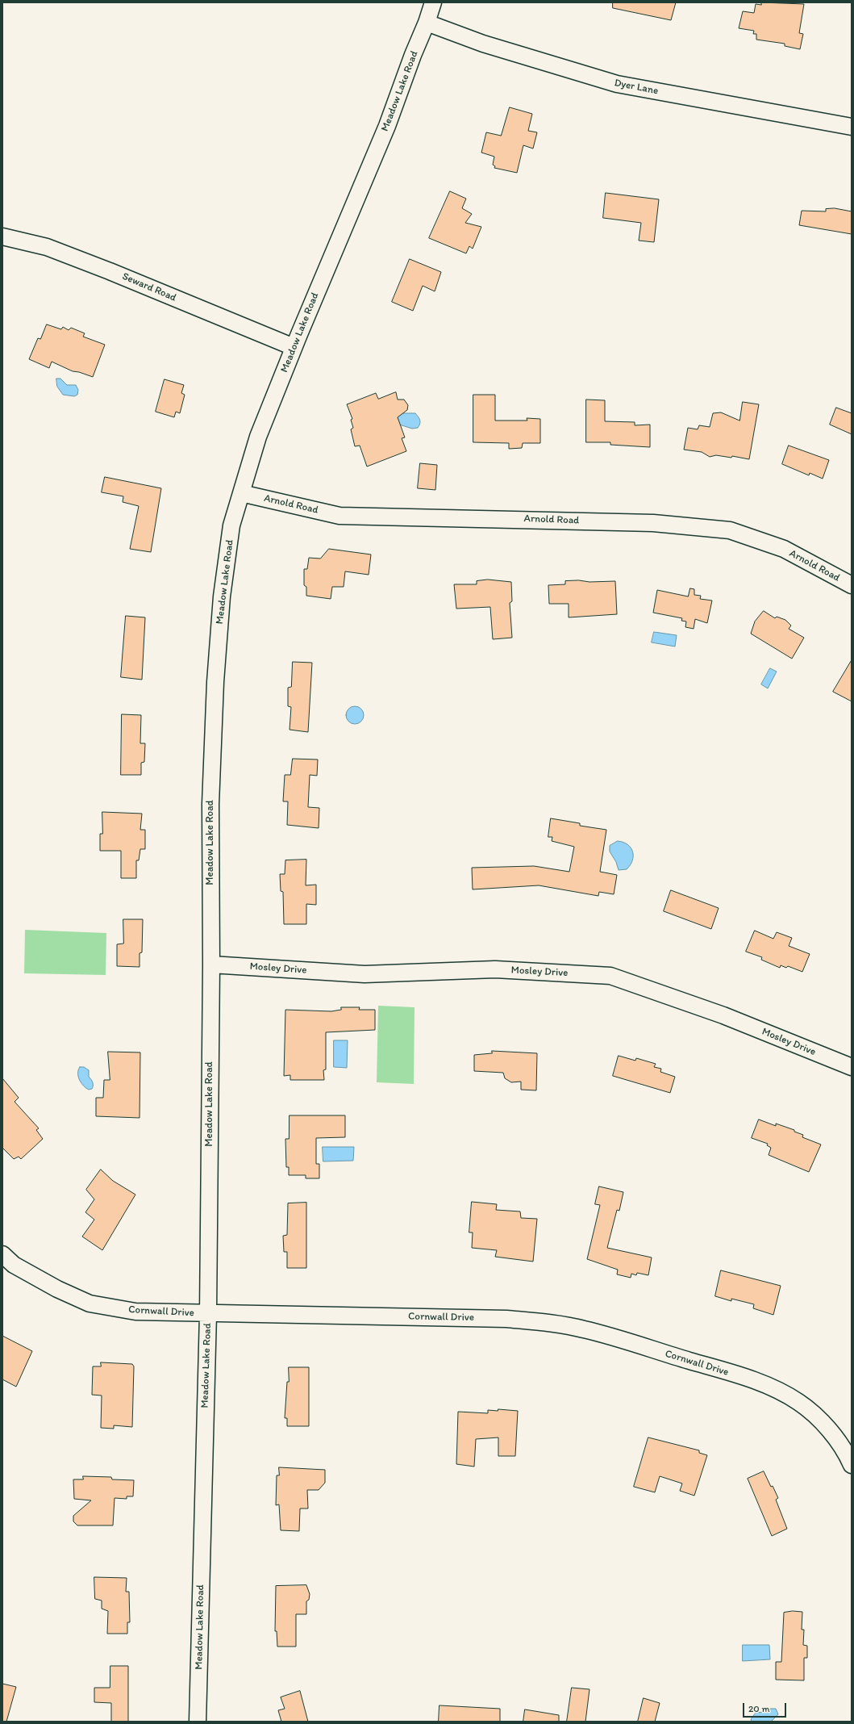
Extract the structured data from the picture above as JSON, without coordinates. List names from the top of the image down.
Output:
{
  "streets": {
    "street": [
      "Dyer Lane",
      "Meadow Lake Road",
      "Seward Road",
      "Arnold Road",
      "Mosley Drive",
      "Cornwall Drive"
    ]
  },
  "crossings": [
    ["Dyer Lane", "Meadow Lake Road"],
    ["Meadow Lake Road", "Seward Road"],
    ["Meadow Lake Road", "Arnold Road"],
    ["Meadow Lake Road", "Mosley Drive"],
    ["Meadow Lake Road", "Cornwall Drive"]
  ],
  "scale_bar": "20 m"
}
